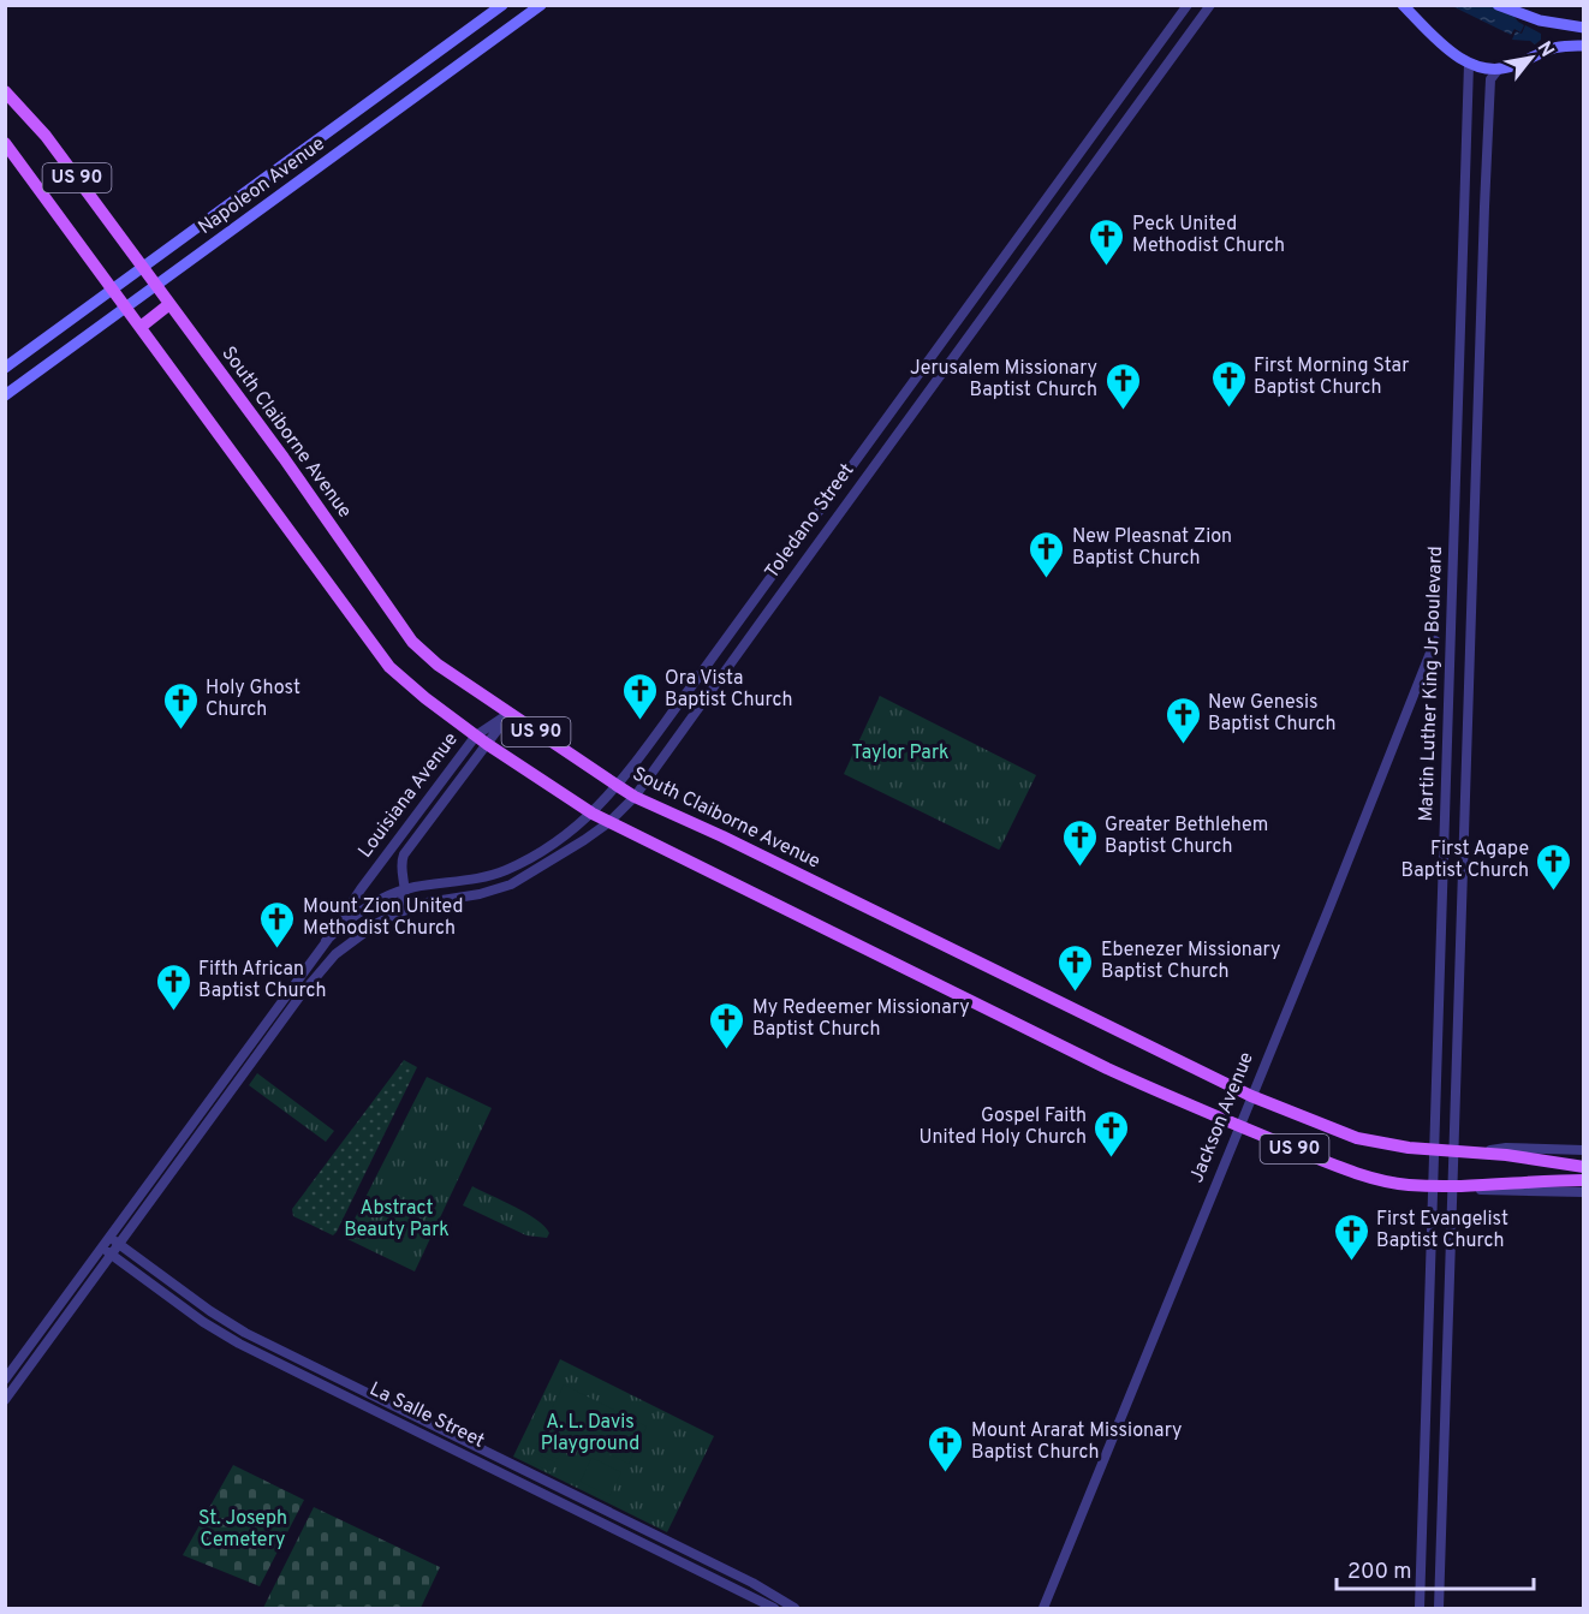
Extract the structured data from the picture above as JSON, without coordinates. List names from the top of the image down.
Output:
{
  "streets": {
    "main road": ["US 90", "Napoleon Avenue", "South Claiborne Avenue"],
    "street": [
      "Toledano Street",
      "Martin Luther King Jr Boulevard",
      "Louisiana Avenue",
      "Jackson Avenue",
      "La Salle Street"
    ]
  },
  "crossings": [
    ["US 90", "Napoleon Avenue"],
    ["US 90", "Toledano Street"],
    ["US 90", "Martin Luther King Jr Boulevard"],
    ["US 90", "Louisiana Avenue"],
    ["US 90", "Jackson Avenue"],
    ["Napoleon Avenue", "South Claiborne Avenue"],
    ["South Claiborne Avenue", "Toledano Street"],
    ["South Claiborne Avenue", "Martin Luther King Jr Boulevard"],
    ["South Claiborne Avenue", "Louisiana Avenue"],
    ["South Claiborne Avenue", "Jackson Avenue"],
    ["Toledano Street", "Louisiana Avenue"],
    ["Louisiana Avenue", "La Salle Street"]
  ],
  "parks": [
    "Taylor Park",
    "Abstract Beauty Park",
    "A. L. Davis Playground",
    "St. Joseph Cemetery"
  ],
  "places": {
    "church": [
      "Peck United Methodist Church",
      "First Morning Star Baptist Church",
      "Jerusalem Missionary Baptist Church",
      "New Pleasnat Zion Baptist Church",
      "Ora Vista Baptist Church",
      "Holy Ghost Church",
      "New Genesis Baptist Church",
      "Greater Bethlehem Baptist Church",
      "First Agape Baptist Church",
      "Mount Zion United Methodist Church",
      "Ebenezer Missionary Baptist Church",
      "Fifth African Baptist Church",
      "My Redeemer Missionary Baptist Church",
      "Gospel Faith United Holy Church",
      "First Evangelist Baptist Church",
      "Mount Ararat Missionary Baptist Church"
    ]
  },
  "scale_bar": "200 m",
  "north": "top right"
}
